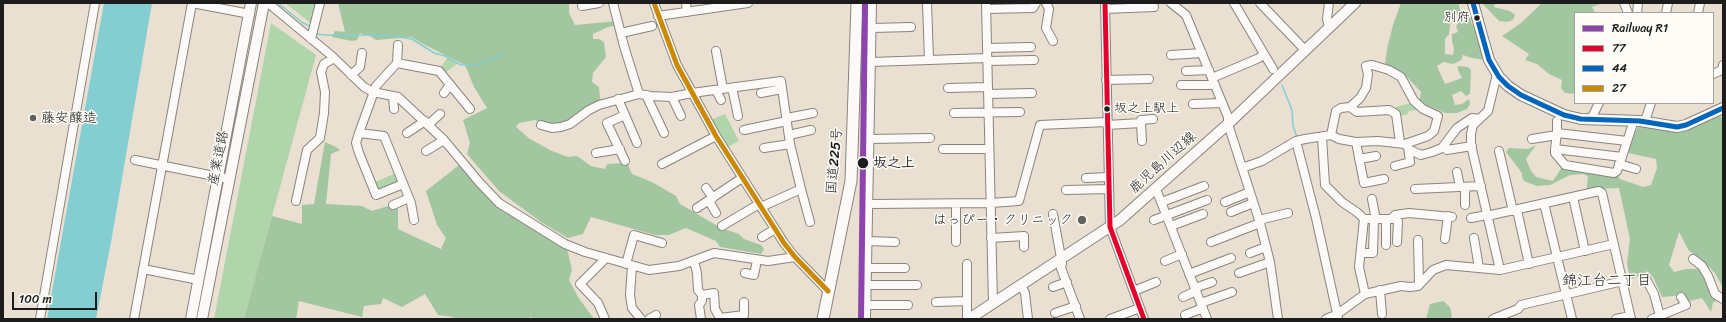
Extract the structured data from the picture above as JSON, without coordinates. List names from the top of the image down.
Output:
{
  "streets": {
    "highway": ["国道225号"],
    "main road": ["産業道路", "鹿児島川辺線"]
  },
  "districts": ["錦江台二丁目"],
  "places": [
    "別府",
    "坂之上駅上",
    "藤安醸造",
    "坂之上",
    "はっぴー・クリニック"
  ],
  "lines": [
    "rail line R1",
    "transit line 77",
    "transit line 44",
    "transit line 27"
  ],
  "legend": [
    "Railway R1",
    "77",
    "44",
    "27"
  ],
  "scale_bar": "100 m"
}
